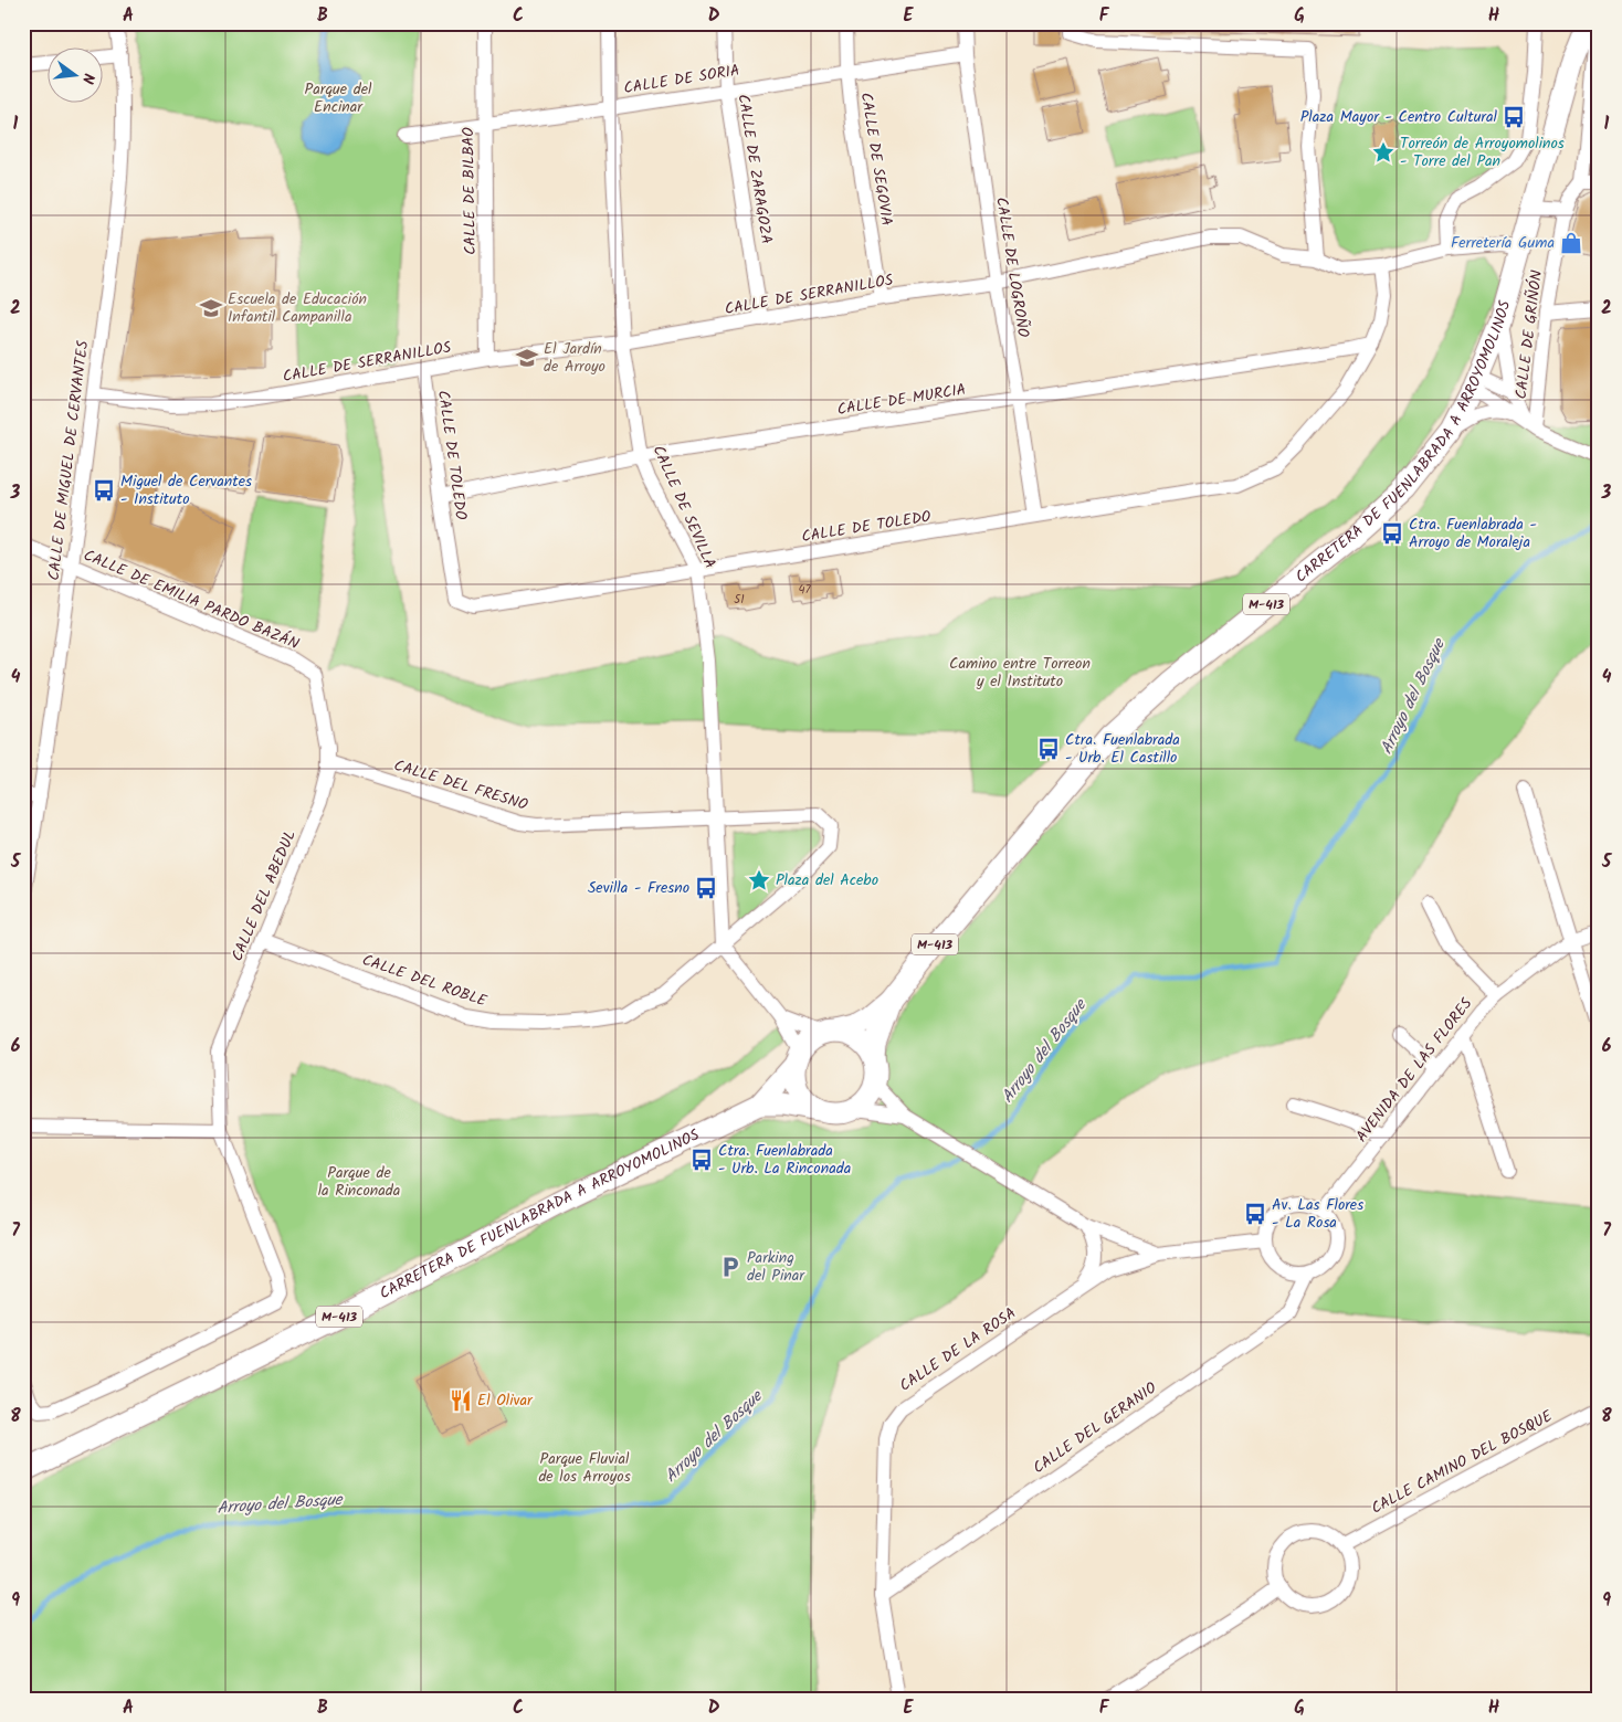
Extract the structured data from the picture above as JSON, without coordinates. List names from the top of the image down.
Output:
{
  "streets": {
    "main road": ["CARRETERA DE FUENLABRADA A ARROYOMOLINOS", "M-413"],
    "street": [
      "CALLE DE SORIA",
      "CALLE DE SEGOVIA",
      "CALLE DE ZARAGOZA",
      "CALLE DE BILBAO",
      "CALLE DE LOGROÑO",
      "CALLE DE SERRANILLOS",
      "CALLE DE GRIÑÓN",
      "CALLE DE MURCIA",
      "CALLE DE TOLEDO",
      "CALLE DE MIGUEL DE CERVANTES",
      "CALLE DE SEVILLA",
      "CALLE DE EMILIA PARDO BAZÁN",
      "CALLE DEL FRESNO",
      "CALLE DEL ABEDUL",
      "CALLE DEL ROBLE",
      "AVENIDA DE LAS FLORES",
      "CALLE DE LA ROSA",
      "CALLE DEL GERANIO",
      "CALLE CAMINO DEL BOSQUE"
    ]
  },
  "crossings": [
    ["CALLE DE SORIA", "CALLE DE SEGOVIA"],
    ["CALLE DE SORIA", "CALLE DE ZARAGOZA"],
    ["CALLE DE SORIA", "CALLE DE BILBAO"],
    ["CALLE DE SORIA", "CALLE DE LOGROÑO"],
    ["CALLE DE SORIA", "CALLE DE SEVILLA"],
    ["CALLE DE SEGOVIA", "CALLE DE SERRANILLOS"],
    ["CALLE DE ZARAGOZA", "CALLE DE SERRANILLOS"],
    ["CALLE DE BILBAO", "CALLE DE SERRANILLOS"],
    ["CALLE DE LOGROÑO", "CALLE DE SERRANILLOS"],
    ["CALLE DE LOGROÑO", "CALLE DE MURCIA"],
    ["CALLE DE LOGROÑO", "CALLE DE TOLEDO"],
    ["CALLE DE SERRANILLOS", "CARRETERA DE FUENLABRADA A ARROYOMOLINOS"],
    ["CALLE DE SERRANILLOS", "CALLE DE TOLEDO"],
    ["CALLE DE SERRANILLOS", "CALLE DE MIGUEL DE CERVANTES"],
    ["CALLE DE SERRANILLOS", "CALLE DE SEVILLA"],
    ["CALLE DE MURCIA", "CALLE DE TOLEDO"],
    ["CALLE DE MURCIA", "CALLE DE SEVILLA"],
    ["CARRETERA DE FUENLABRADA A ARROYOMOLINOS", "M-413"],
    ["CALLE DE TOLEDO", "CALLE DE SEVILLA"],
    ["CALLE DE MIGUEL DE CERVANTES", "CALLE DE EMILIA PARDO BAZÁN"],
    ["CALLE DE SEVILLA", "CALLE DEL FRESNO"],
    ["CALLE DE SEVILLA", "CALLE DEL ROBLE"],
    ["CALLE DE EMILIA PARDO BAZÁN", "CALLE DEL ABEDUL"],
    ["CALLE DEL FRESNO", "CALLE DEL ABEDUL"],
    ["CALLE DEL ABEDUL", "CALLE DEL ROBLE"],
    ["AVENIDA DE LAS FLORES", "CALLE DE LA ROSA"],
    ["AVENIDA DE LAS FLORES", "CALLE DEL GERANIO"],
    ["CALLE DE LA ROSA", "CALLE DEL GERANIO"]
  ],
  "water": ["Arroyo del Bosque"],
  "parks": [
    "Parque del Encinar",
    "Camino entre Torreon y el Instituto",
    "Parque de la Rinconada",
    "Parque Fluvial de los Arroyos"
  ],
  "places": {
    "bus stop": [
      "Plaza Mayor - Centro Cultural",
      "Miguel de Cervantes - Instituto",
      "Ctra. Fuenlabrada - Arroyo de Moraleja",
      "Ctra. Fuenlabrada - Urb. El Castillo",
      "Sevilla - Fresno",
      "Ctra. Fuenlabrada - Urb. La Rinconada",
      "Av. Las Flores - La Rosa"
    ],
    "place": ["Torreón de Arroyomolinos - Torre del Pan", "Plaza del Acebo"],
    "shop": ["Ferretería Guma"],
    "school or university": ["Escuela de Educación Infantil Campanilla", "El Jardín de Arroyo"],
    "parking": ["Parking del Pinar"],
    "restaurant": ["El Olivar"]
  },
  "house_numbers": ["47", "51"],
  "north": "right",
  "grid": {
    "columns": [
      "A",
      "B",
      "C",
      "D",
      "E",
      "F",
      "G",
      "H"
    ],
    "rows": [
      "1",
      "2",
      "3",
      "4",
      "5",
      "6",
      "7",
      "8",
      "9"
    ]
  }
}
